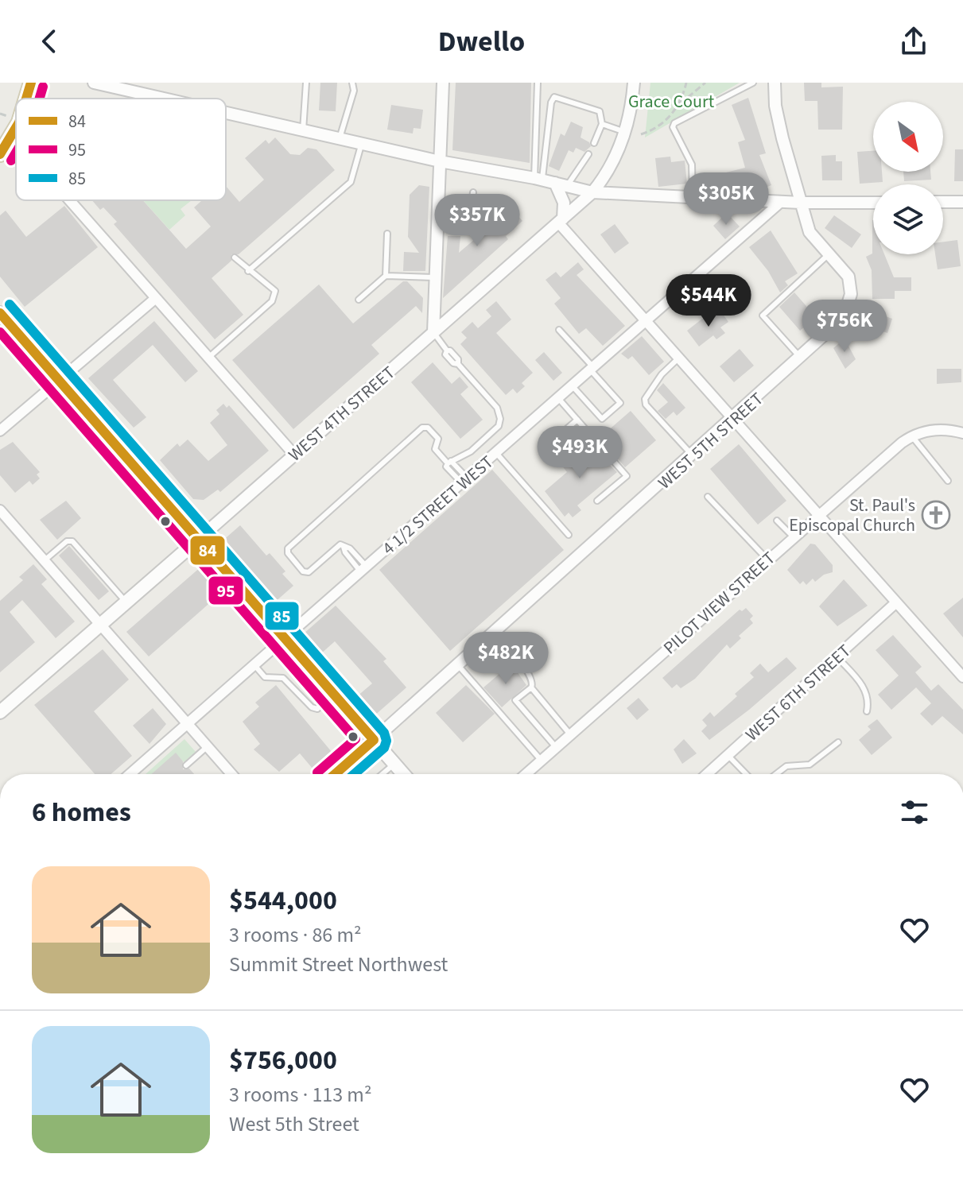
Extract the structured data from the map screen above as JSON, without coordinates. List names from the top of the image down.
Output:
{
  "streets": {
    "main road": ["WEST 4TH STREET", "WEST 5TH STREET"],
    "street": ["4 1/2 STREET WEST", "PILOT VIEW STREET", "WEST 6TH STREET"]
  },
  "parks": ["Grace Court"],
  "places": {
    "church": ["St. Paul's Episcopal Church"]
  },
  "lines": ["transit line 84", "transit line 95", "transit line 85"],
  "legend": ["84", "95", "85"],
  "north": "bottom right",
  "page": {
    "header": "Dwello",
    "price": [
      "$305K",
      "$357K",
      "$544K",
      "$756K",
      "$493K",
      "$482K"
    ],
    "heading": "6 homes",
    "list": [
      {
        "name": "$544,000",
        "note": "3 rooms · 86 m² · Summit Street Northwest"
      },
      {
        "name": "$756,000",
        "note": "3 rooms · 113 m² · West 5th Street"
      }
    ]
  }
}
